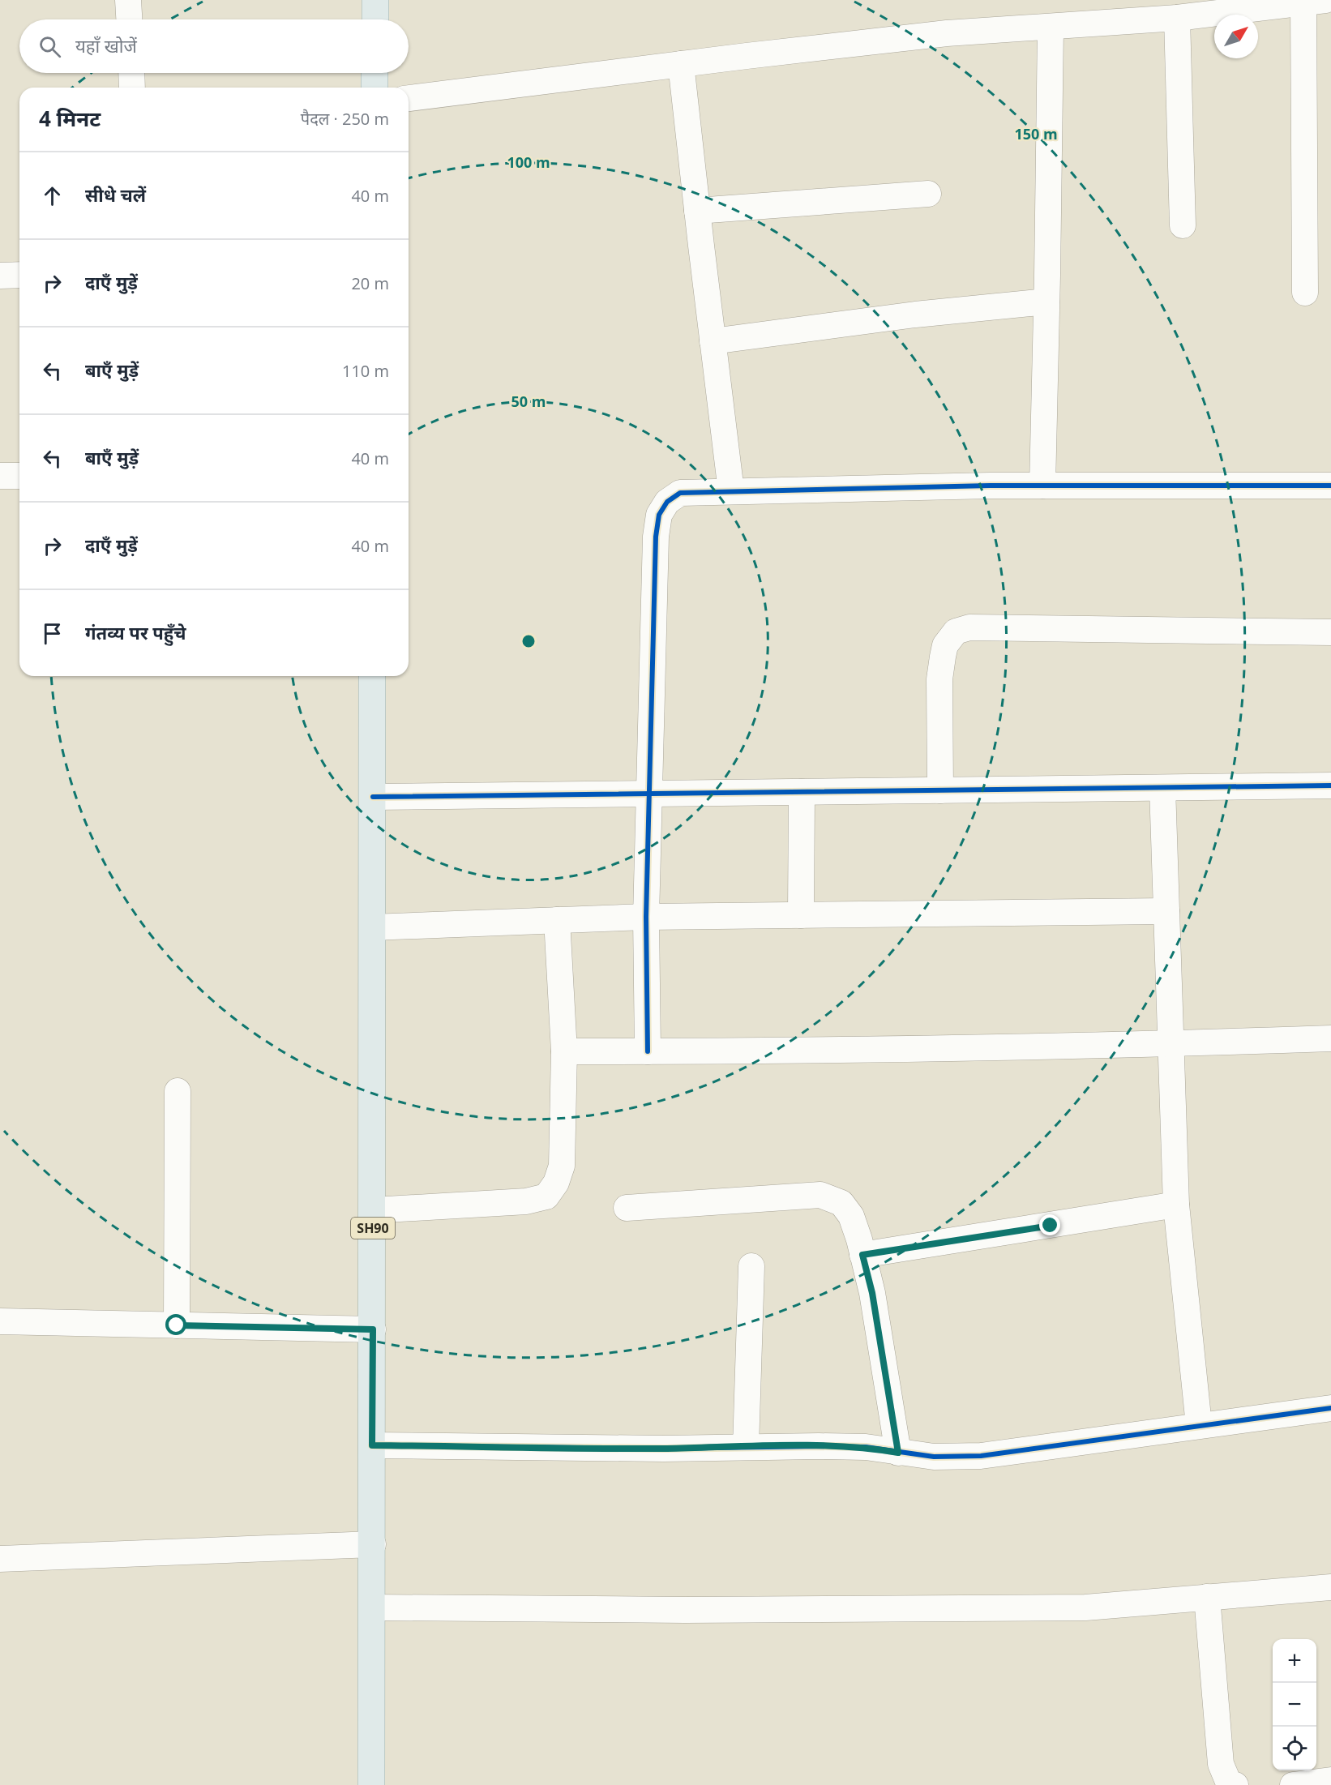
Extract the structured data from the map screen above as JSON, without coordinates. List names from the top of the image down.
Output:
{
  "streets": {
    "main road": ["SH90"]
  },
  "north": "top right",
  "page": {
    "search": "यहाँ खोजें",
    "heading": ["4 मिनट", "पैदल · 250 m"],
    "list": [
      ["सीधे चलें", "40 m"],
      ["दाएँ मुड़ें", "20 m"],
      ["बाएँ मुड़ें", "110 m"],
      ["बाएँ मुड़ें", "40 m"],
      ["दाएँ मुड़ें", "40 m"],
      "गंतव्य पर पहुँचे"
    ],
    "map_buttons": ["+", "−"]
  },
  "rings": ["150 m", "100 m", "50 m"]
}
